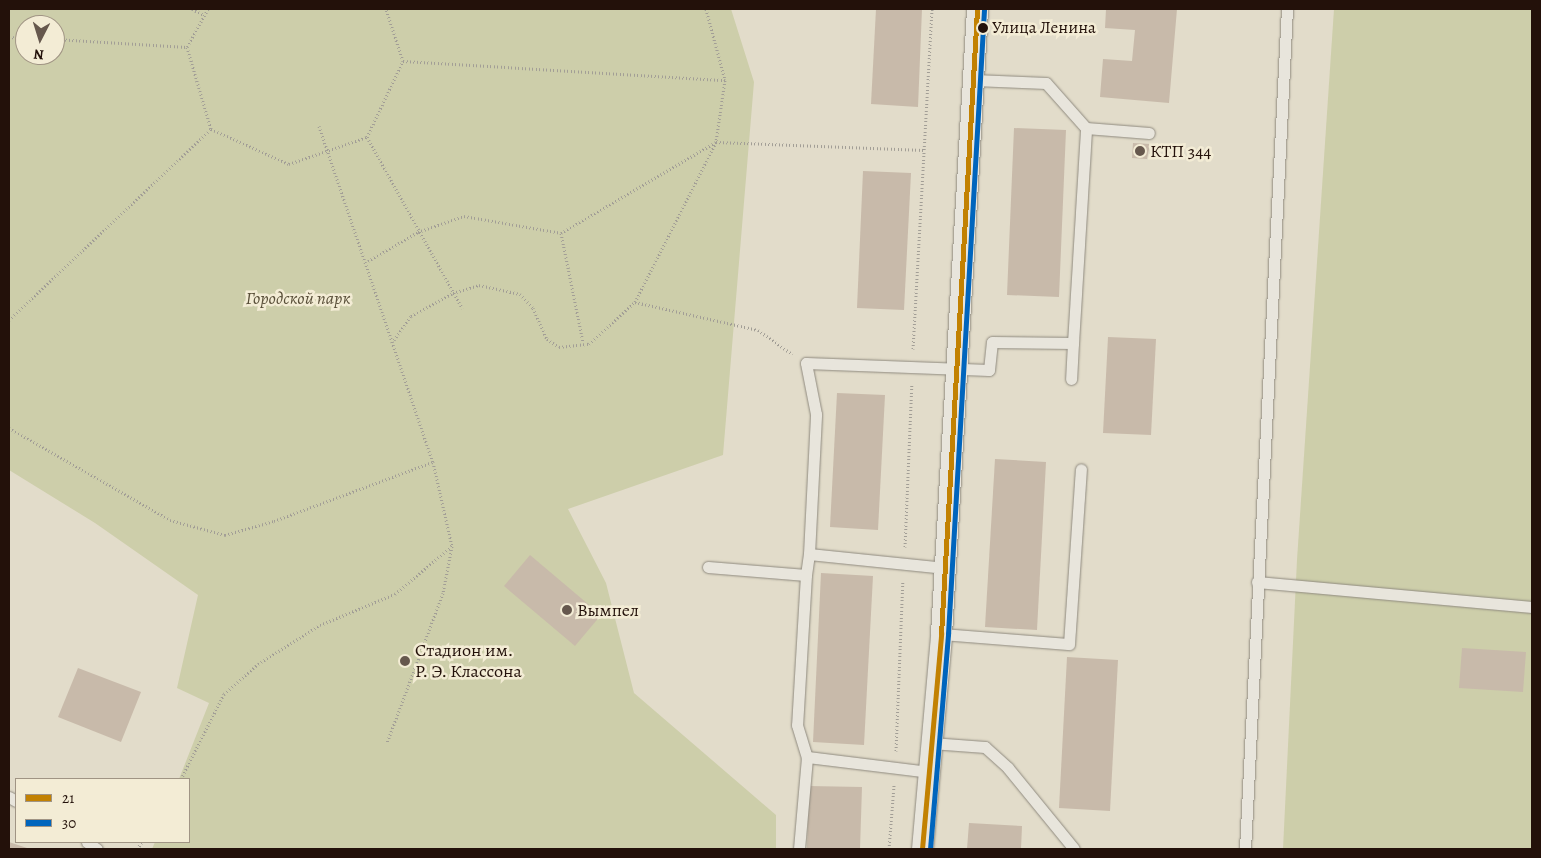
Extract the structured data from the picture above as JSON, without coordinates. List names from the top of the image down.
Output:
{
  "parks": ["Городской парк"],
  "places": [
    "Улица Ленина",
    "КТП 344",
    "Вымпел",
    "Стадион им. Р. Э. Классона"
  ],
  "lines": ["transit line 21", "transit line 30"],
  "legend": ["21", "30"],
  "north": "bottom"
}
